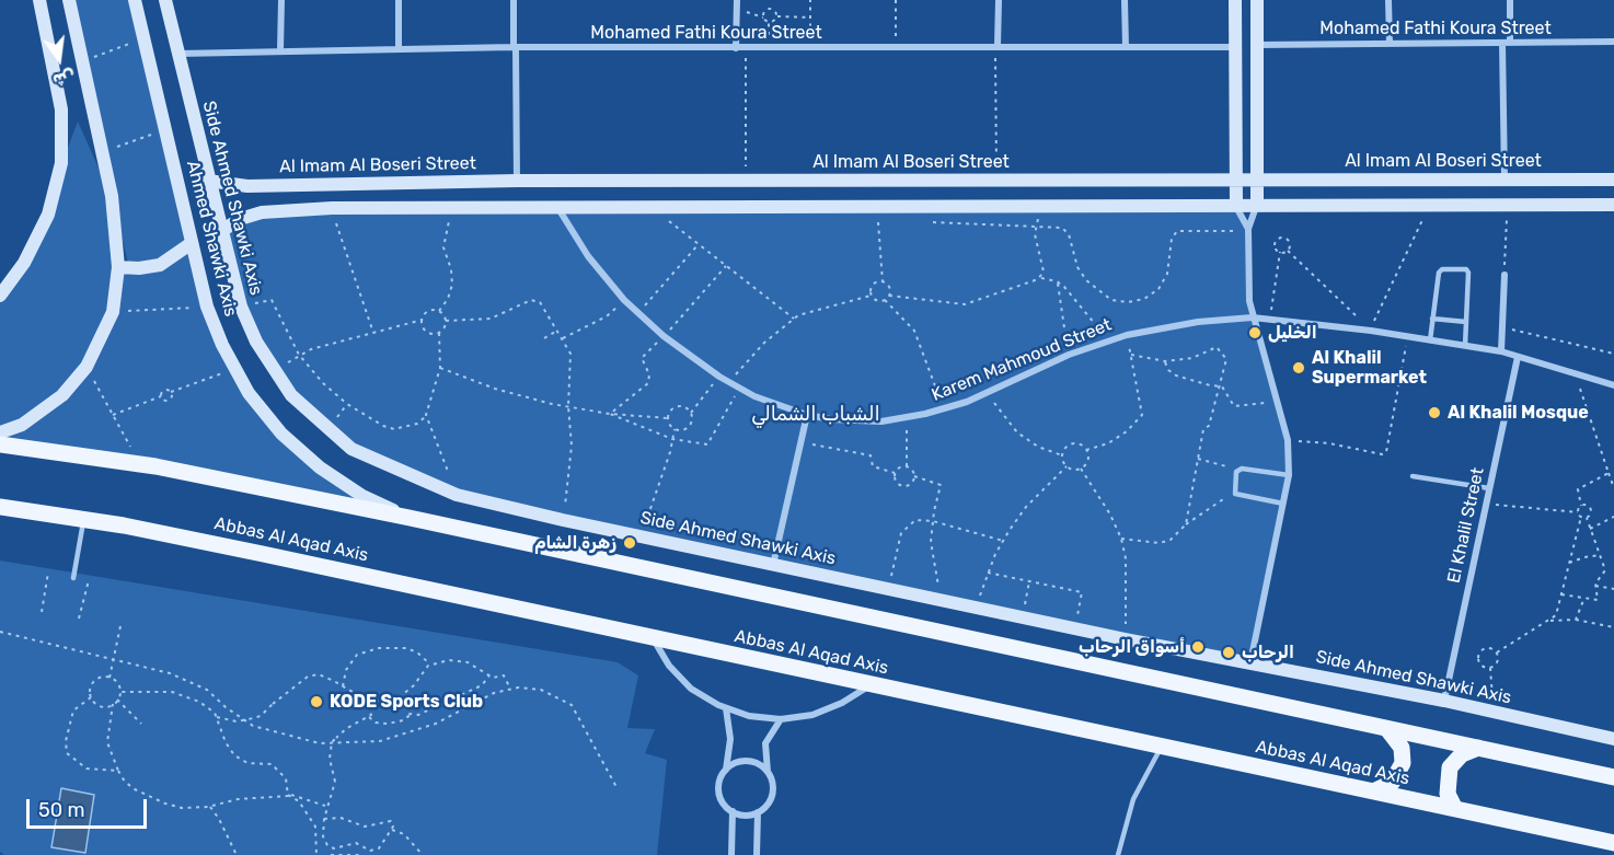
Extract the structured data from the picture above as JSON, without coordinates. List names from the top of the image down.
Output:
{
  "streets": {
    "main road": ["Abbas Al Aqad Axis"],
    "street": [
      "Mohamed Fathi Koura Street",
      "Al Imam Al Boseri Street",
      "Side Ahmed Shawki Axis",
      "Ahmed Shawki Axis",
      "Karem Mahmoud Street",
      "El Khalil Street"
    ]
  },
  "crossings": [
    ["Mohamed Fathi Koura Street", "Side Ahmed Shawki Axis"],
    ["Al Imam Al Boseri Street", "Side Ahmed Shawki Axis"],
    ["Side Ahmed Shawki Axis", "El Khalil Street"],
    ["Karem Mahmoud Street", "El Khalil Street"]
  ],
  "districts": ["الشباب الشمالي"],
  "places": [
    "الخليل",
    "Al Khalil Supermarket",
    "Al Khalil Mosque",
    "زهرة الشام",
    "أسواق الرحاب",
    "الرحاب",
    "KODE Sports Club"
  ],
  "scale_bar": "50 m",
  "north": "bottom"
}
